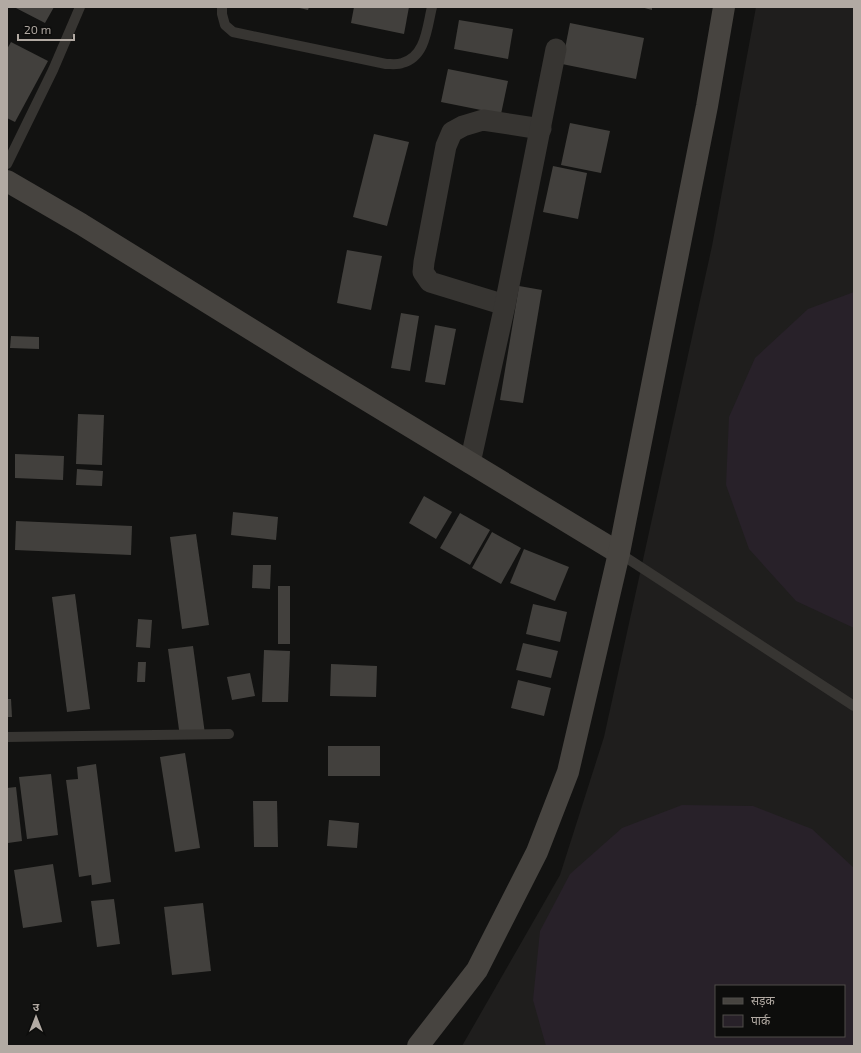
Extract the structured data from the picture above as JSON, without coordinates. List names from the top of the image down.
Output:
{
  "legend": ["सड़क", "पार्क"],
  "scale_bar": "20 m",
  "north": "top"
}
